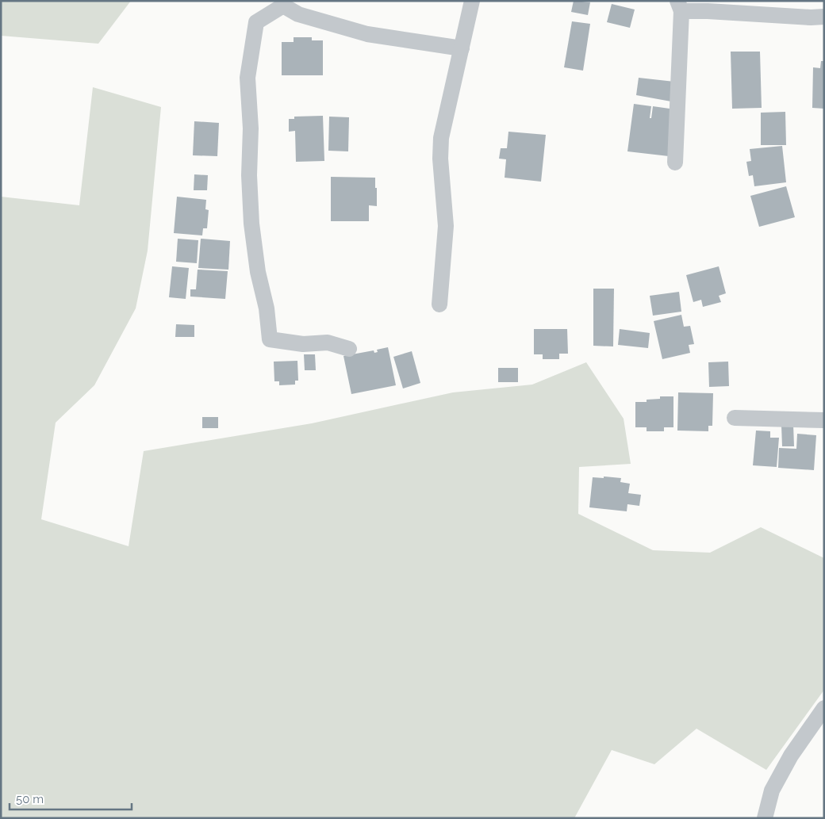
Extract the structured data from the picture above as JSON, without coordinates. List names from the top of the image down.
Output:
{
  "scale_bar": "50 m"
}
